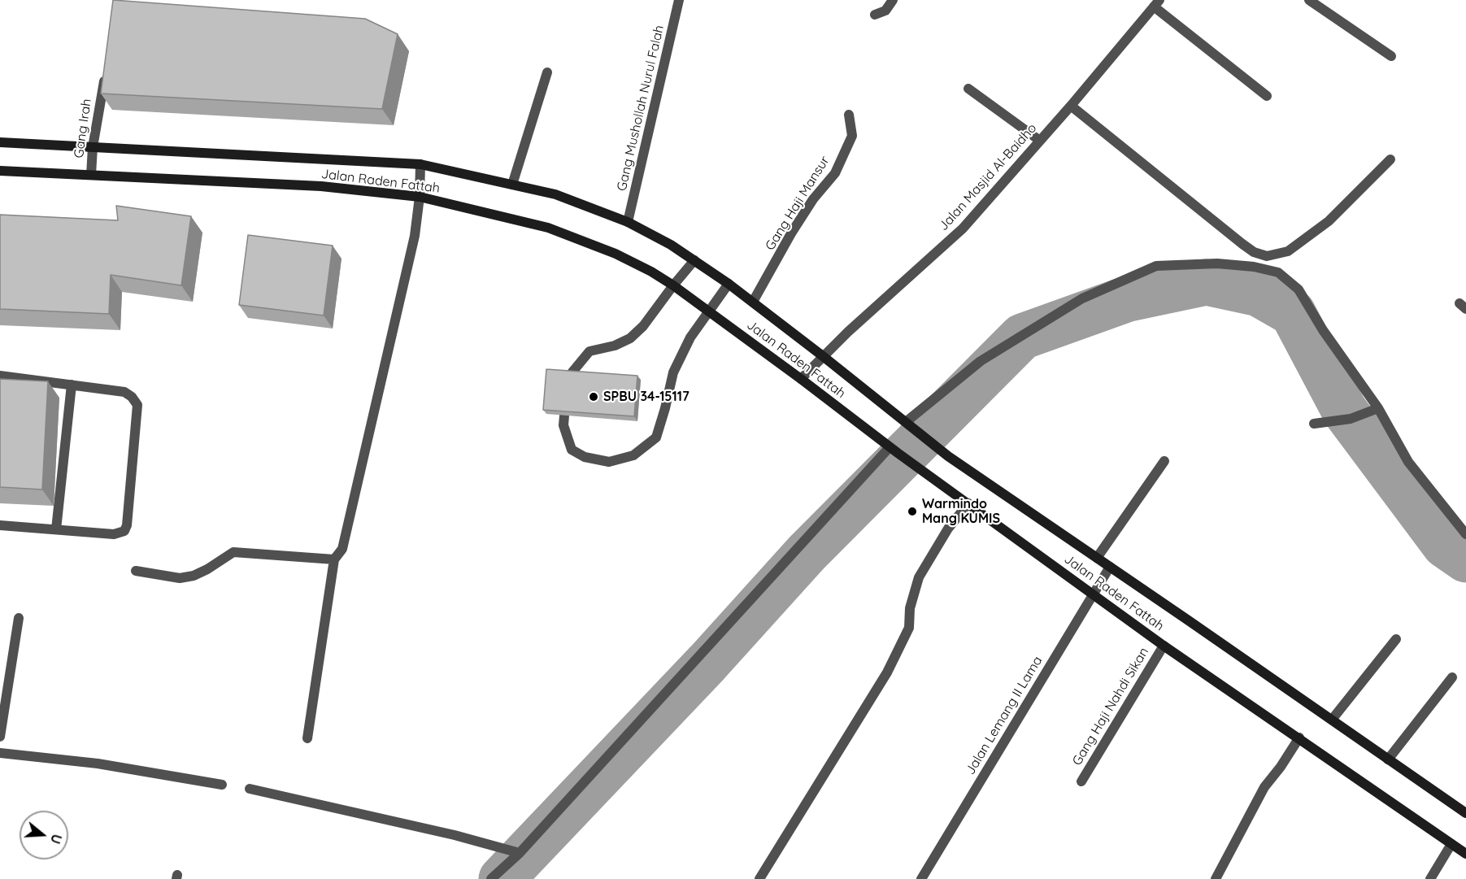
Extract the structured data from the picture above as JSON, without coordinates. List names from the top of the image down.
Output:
{
  "streets": {
    "main road": ["Jalan Raden Fattah"],
    "street": [
      "Gang Mushollah Nurul Falah",
      "Gang Irah",
      "Jalan Masjid Al-Baidho",
      "Gang Haji Mansur",
      "Gang Haji Nahdi Sikan",
      "Jalan Lemang II Lama"
    ]
  },
  "crossings": [
    ["Gang Mushollah Nurul Falah", "Jalan Raden Fattah"],
    ["Gang Irah", "Jalan Raden Fattah"],
    ["Jalan Masjid Al-Baidho", "Jalan Raden Fattah"],
    ["Jalan Raden Fattah", "Gang Haji Mansur"],
    ["Jalan Raden Fattah", "Gang Haji Nahdi Sikan"],
    ["Jalan Raden Fattah", "Jalan Lemang II Lama"]
  ],
  "places": ["SPBU 34-15117", "Warmindo Mang KUMIS"],
  "north": "right"
}
